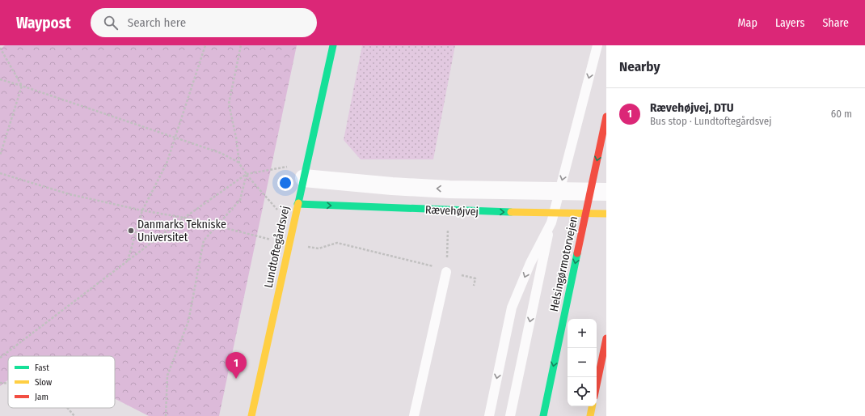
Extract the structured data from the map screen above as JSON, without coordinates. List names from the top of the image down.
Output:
{
  "streets": {
    "main road": ["Rævehøjvej", "Lundtoftegårdsvej", "Helsingørmotorvejen"]
  },
  "crossings": [
    ["Rævehøjvej", "Lundtoftegårdsvej"]
  ],
  "one_way": ["Helsingørmotorvejen"],
  "places": ["Danmarks Tekniske Universitet"],
  "legend": ["Fast", "Slow", "Jam"],
  "page": {
    "header": "Waypost",
    "search": "Search here",
    "nav": ["Map", "Layers", "Share"],
    "heading": "Nearby",
    "list": [
      {
        "mark": "1",
        "name": "Rævehøjvej, DTU",
        "note": "Bus stop · Lundtoftegårdsvej",
        "value": "60 m"
      }
    ],
    "map_buttons": ["+", "−"],
    "pins": "1"
  }
}
